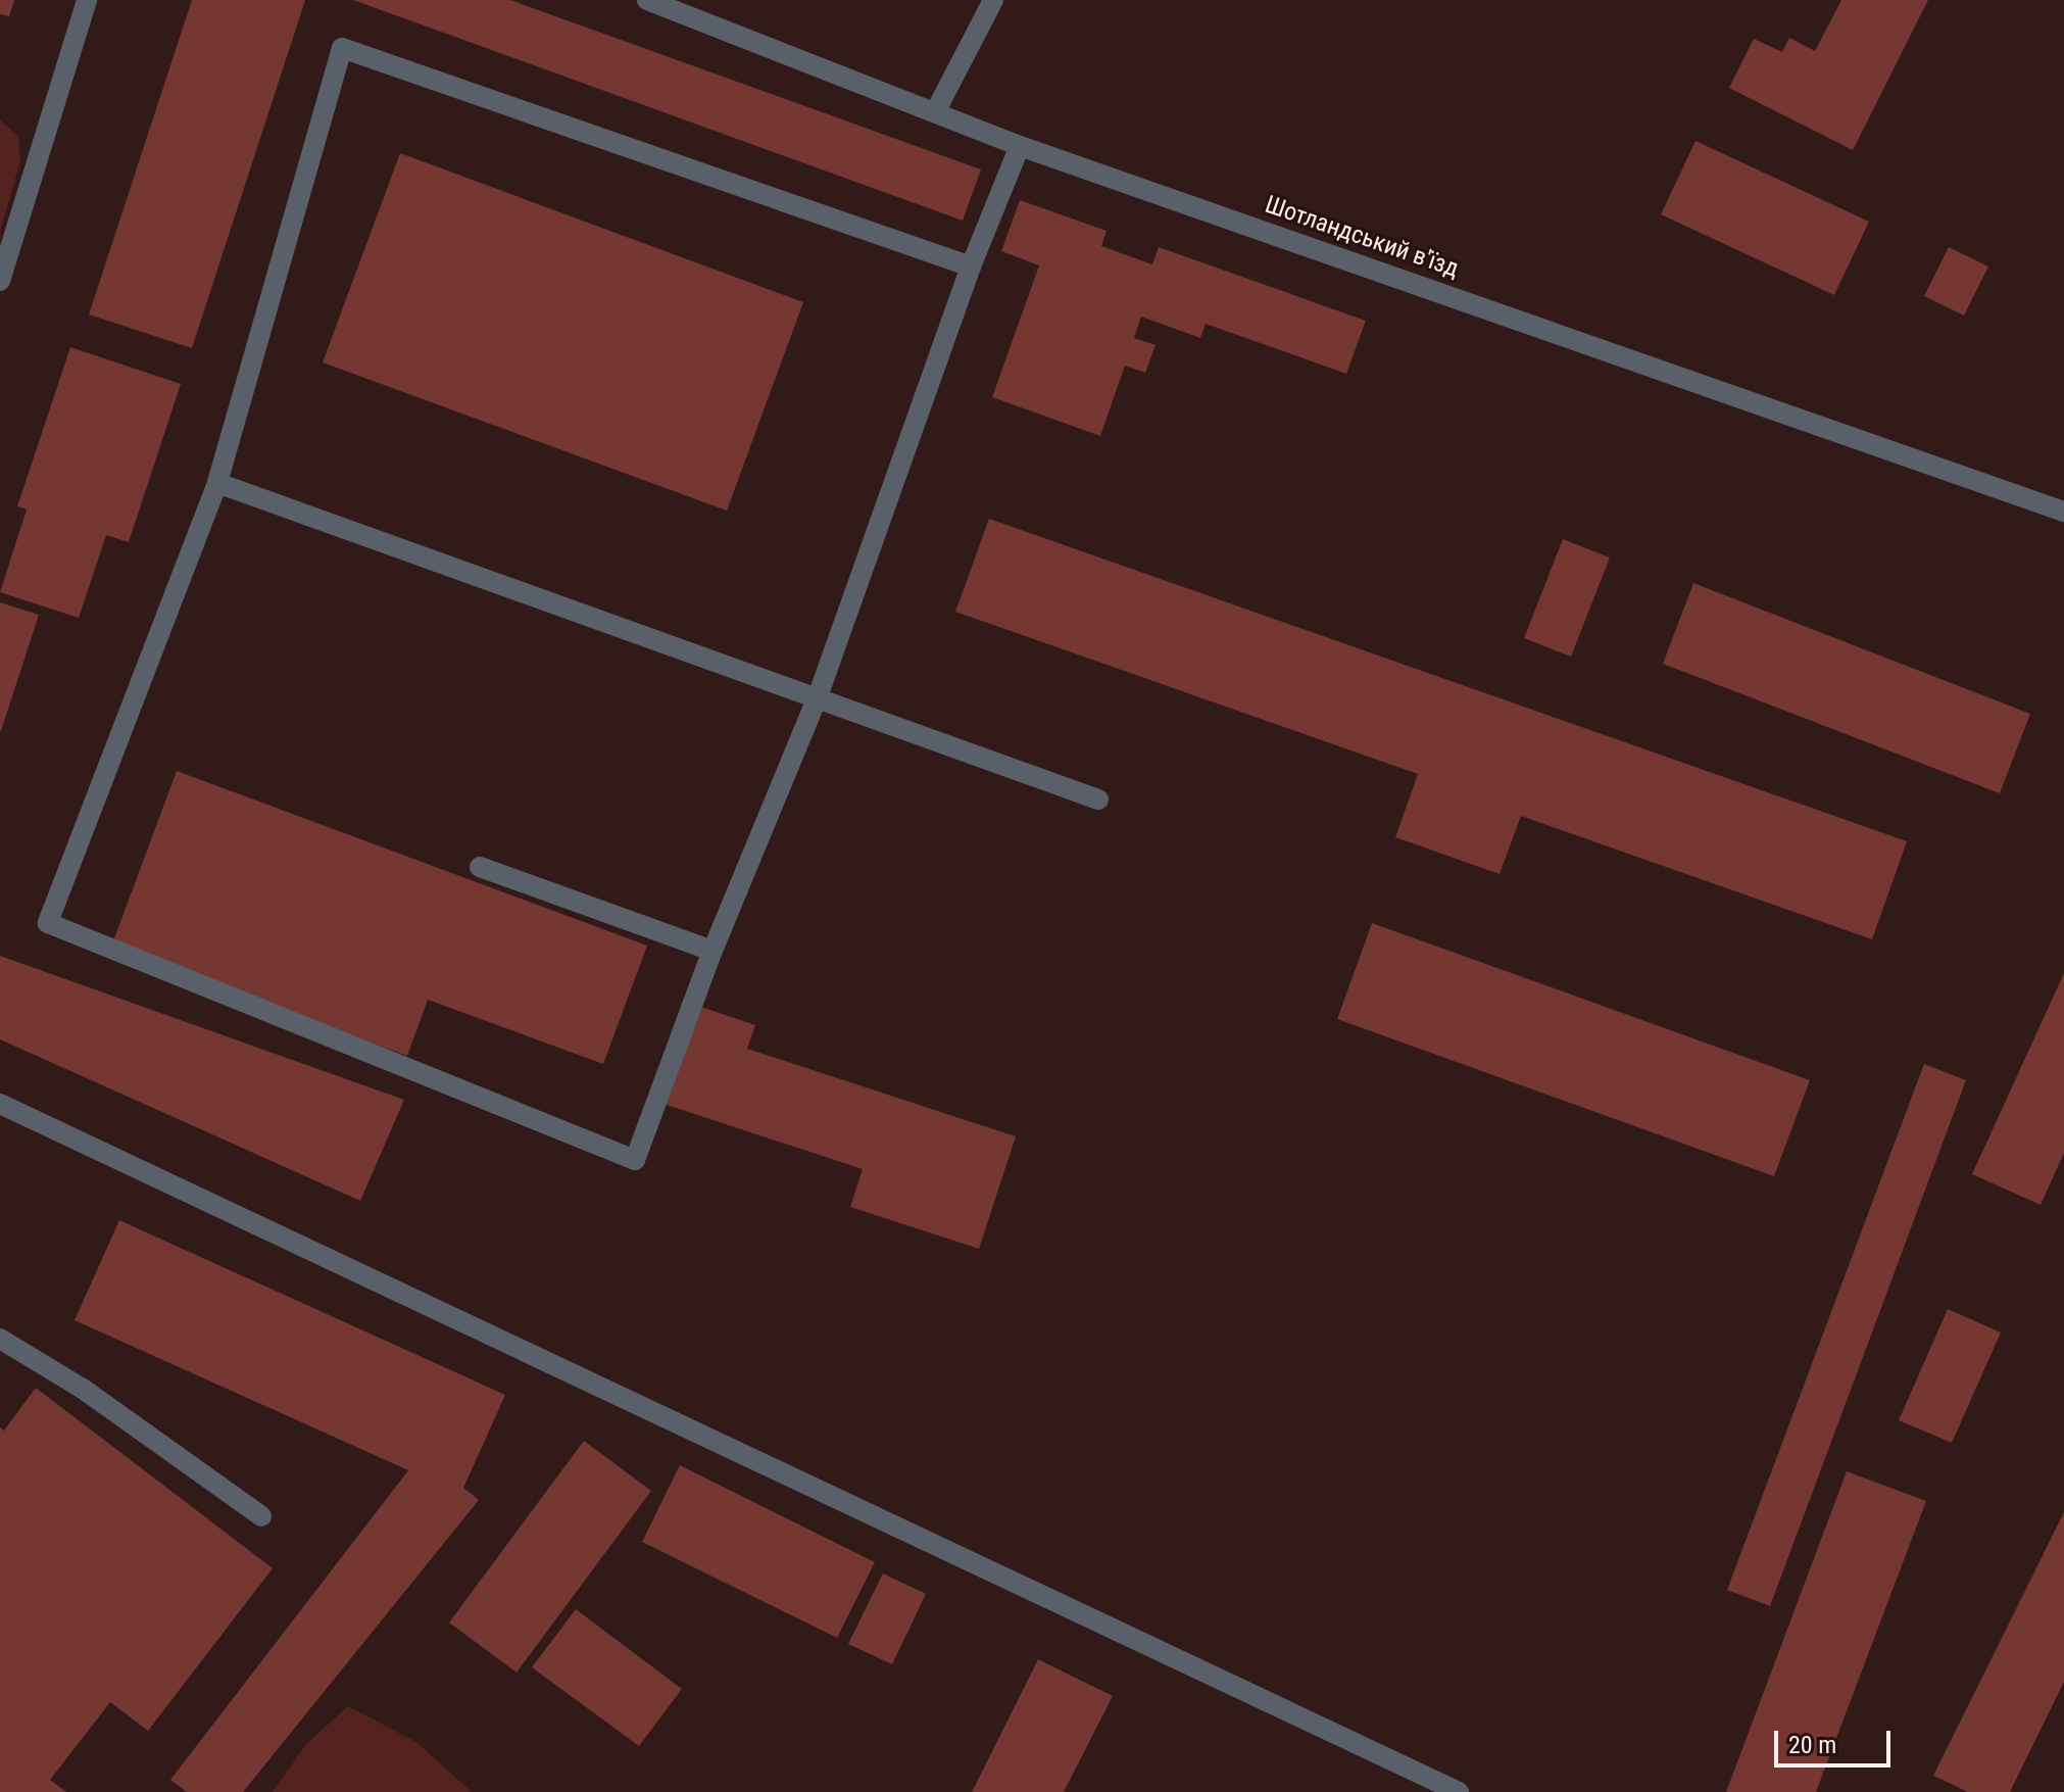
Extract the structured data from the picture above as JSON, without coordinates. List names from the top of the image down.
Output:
{
  "streets": {
    "street": ["Шотландський в'їзд"]
  },
  "scale_bar": "20 m"
}
